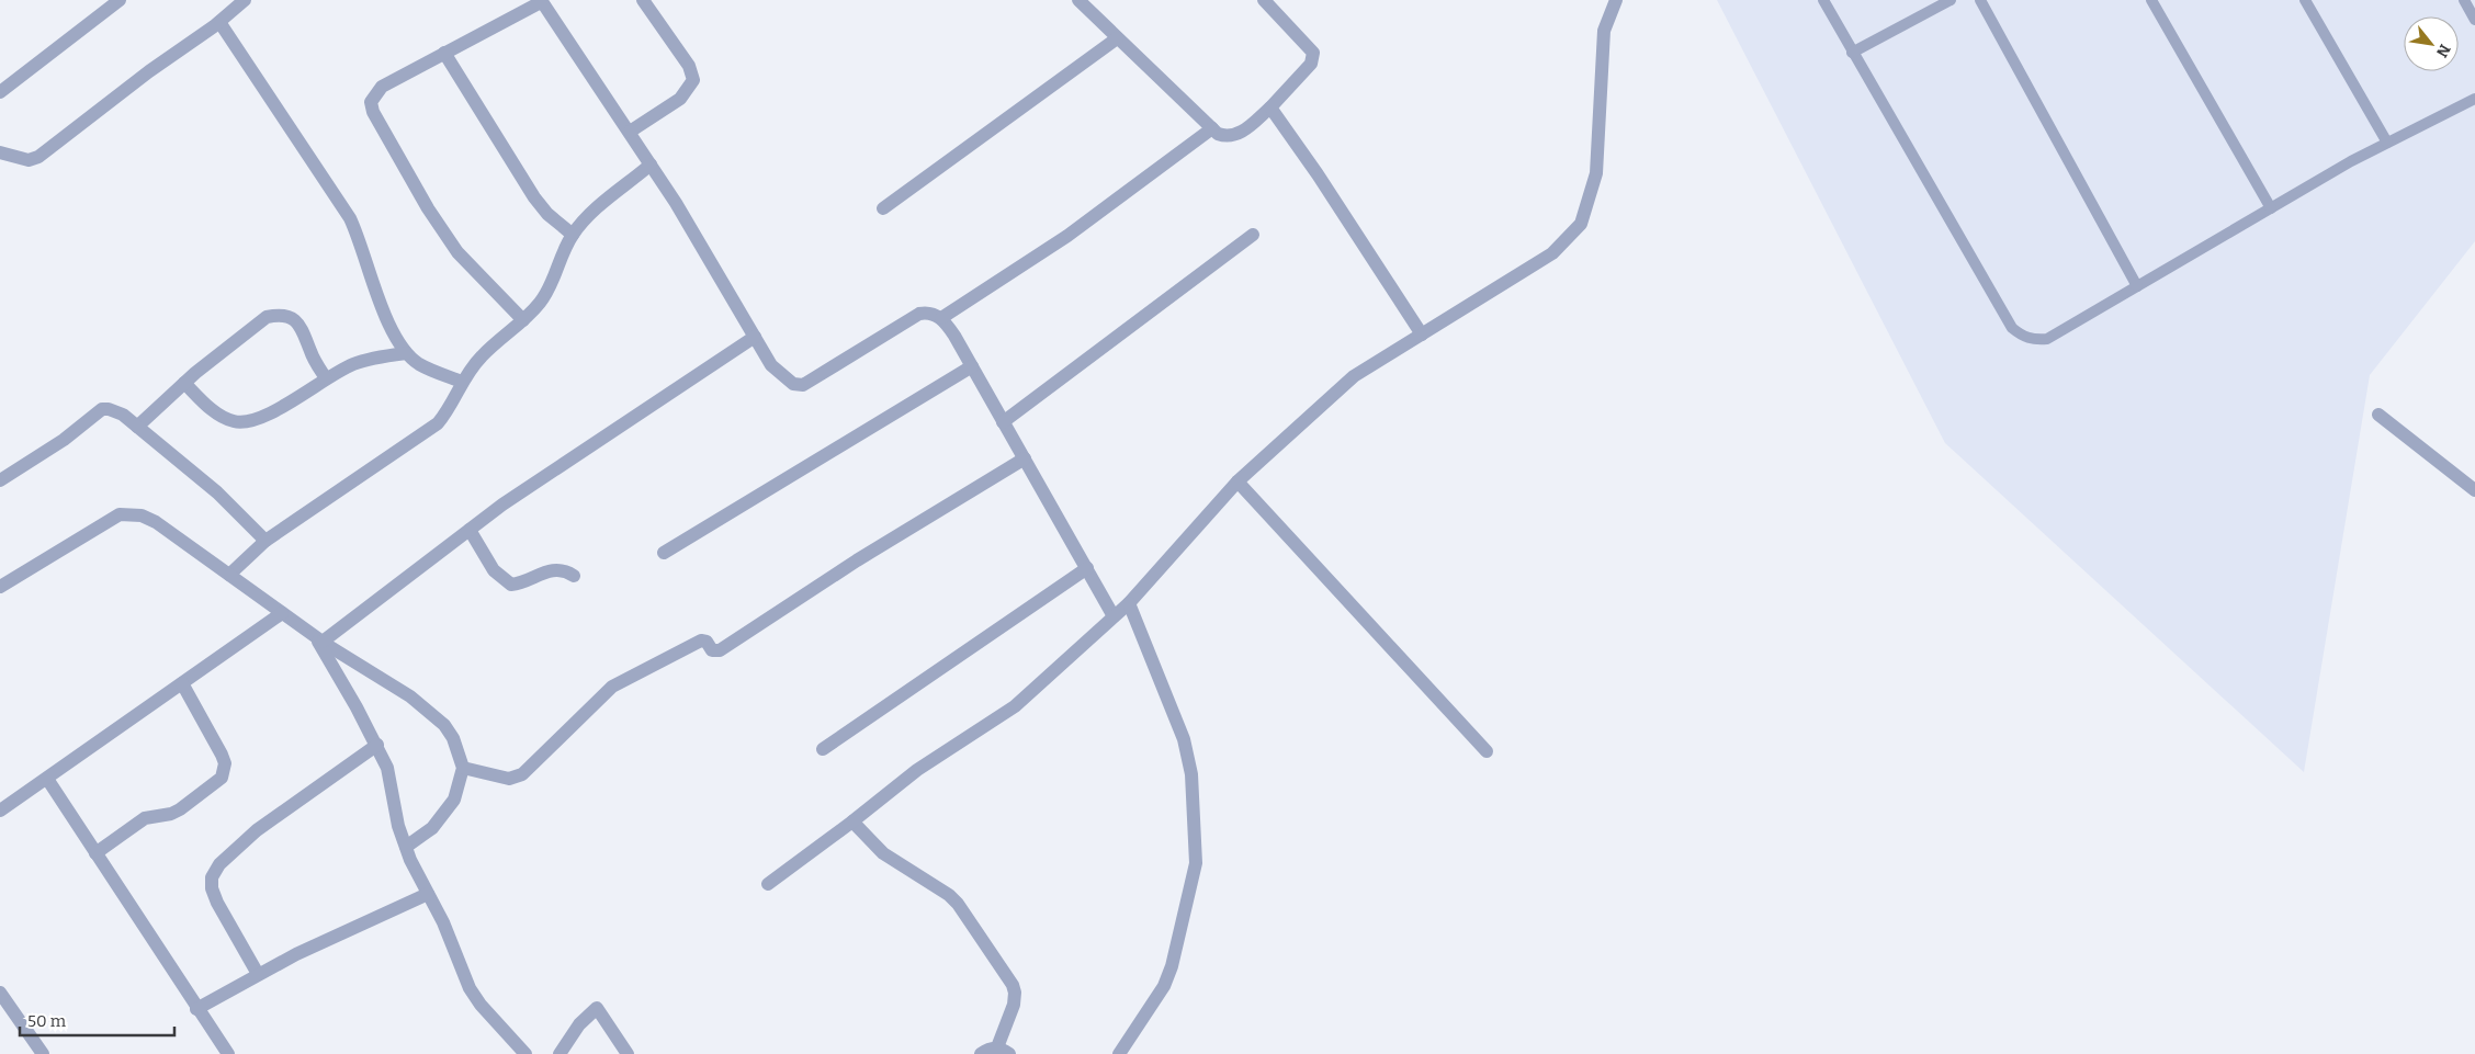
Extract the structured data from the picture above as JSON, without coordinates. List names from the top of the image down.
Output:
{
  "scale_bar": "50 m",
  "north": "bottom right"
}
